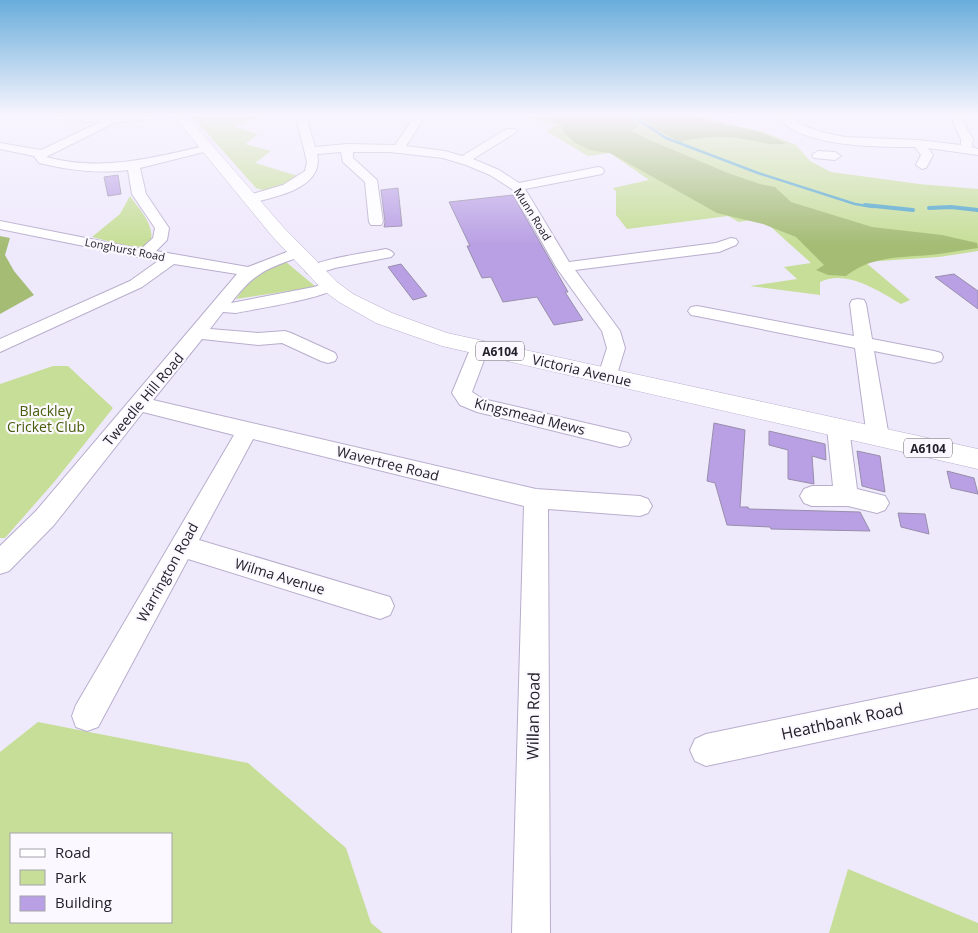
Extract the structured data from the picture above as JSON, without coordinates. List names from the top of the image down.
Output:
{
  "streets": {
    "main road": ["A6104", "Victoria Avenue"],
    "street": [
      "Munn Road",
      "Longhurst Road",
      "Tweedle Hill Road",
      "Kingsmead Mews",
      "Wavertree Road",
      "Warrington Road",
      "Wilma Avenue",
      "Willan Road",
      "Heathbank Road"
    ]
  },
  "crossings": [
    ["Munn Road", "Victoria Avenue"],
    ["Longhurst Road", "Tweedle Hill Road"],
    ["Victoria Avenue", "Tweedle Hill Road"],
    ["Victoria Avenue", "Kingsmead Mews"],
    ["Tweedle Hill Road", "Wavertree Road"],
    ["Wavertree Road", "Warrington Road"],
    ["Wavertree Road", "Willan Road"],
    ["Warrington Road", "Wilma Avenue"]
  ],
  "parks": ["Blackley Cricket Club"],
  "legend": ["Road", "Park", "Building"]
}
